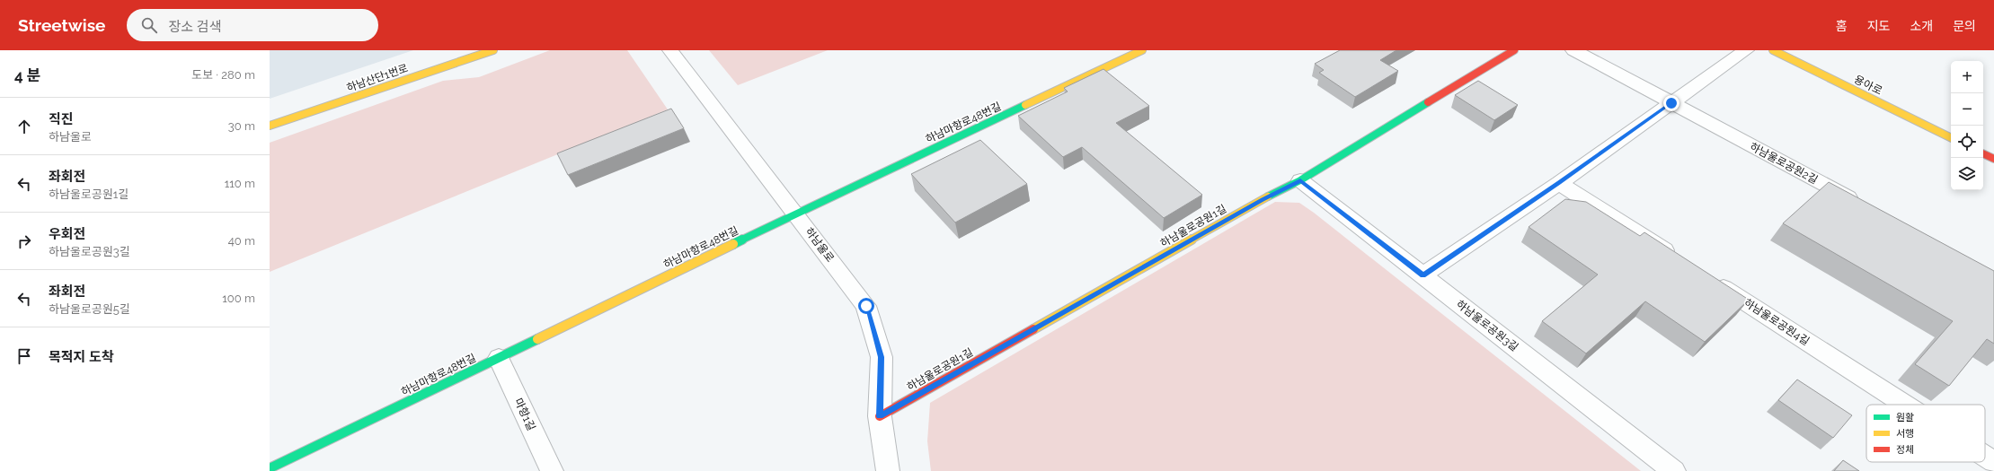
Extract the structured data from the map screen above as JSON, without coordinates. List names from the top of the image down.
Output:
{
  "streets": {
    "street": [
      "하남산단1번로",
      "용아로",
      "하남마항로48번길",
      "하남울로공원2길",
      "하남울로공원1길",
      "하남울로",
      "하남울로공원4길",
      "하남울로공원3길",
      "마항1길"
    ]
  },
  "crossings": [
    ["하남마항로48번길", "하남울로"],
    ["하남마항로48번길", "마항1길"],
    ["하남울로공원1길", "하남울로"],
    ["하남울로공원1길", "하남울로공원3길"]
  ],
  "legend": ["원활", "서행", "정체"],
  "page": {
    "header": "Streetwise",
    "search": "장소 검색",
    "nav": [
      "홈",
      "지도",
      "소개",
      "문의"
    ],
    "heading": ["4 분", "도보 · 280 m"],
    "map_buttons": ["+", "−"],
    "list": [
      ["직진", "하남울로", "30 m"],
      ["좌회전", "하남울로공원1길", "110 m"],
      ["우회전", "하남울로공원3길", "40 m"],
      ["좌회전", "하남울로공원5길", "100 m"],
      "목적지 도착"
    ]
  }
}
